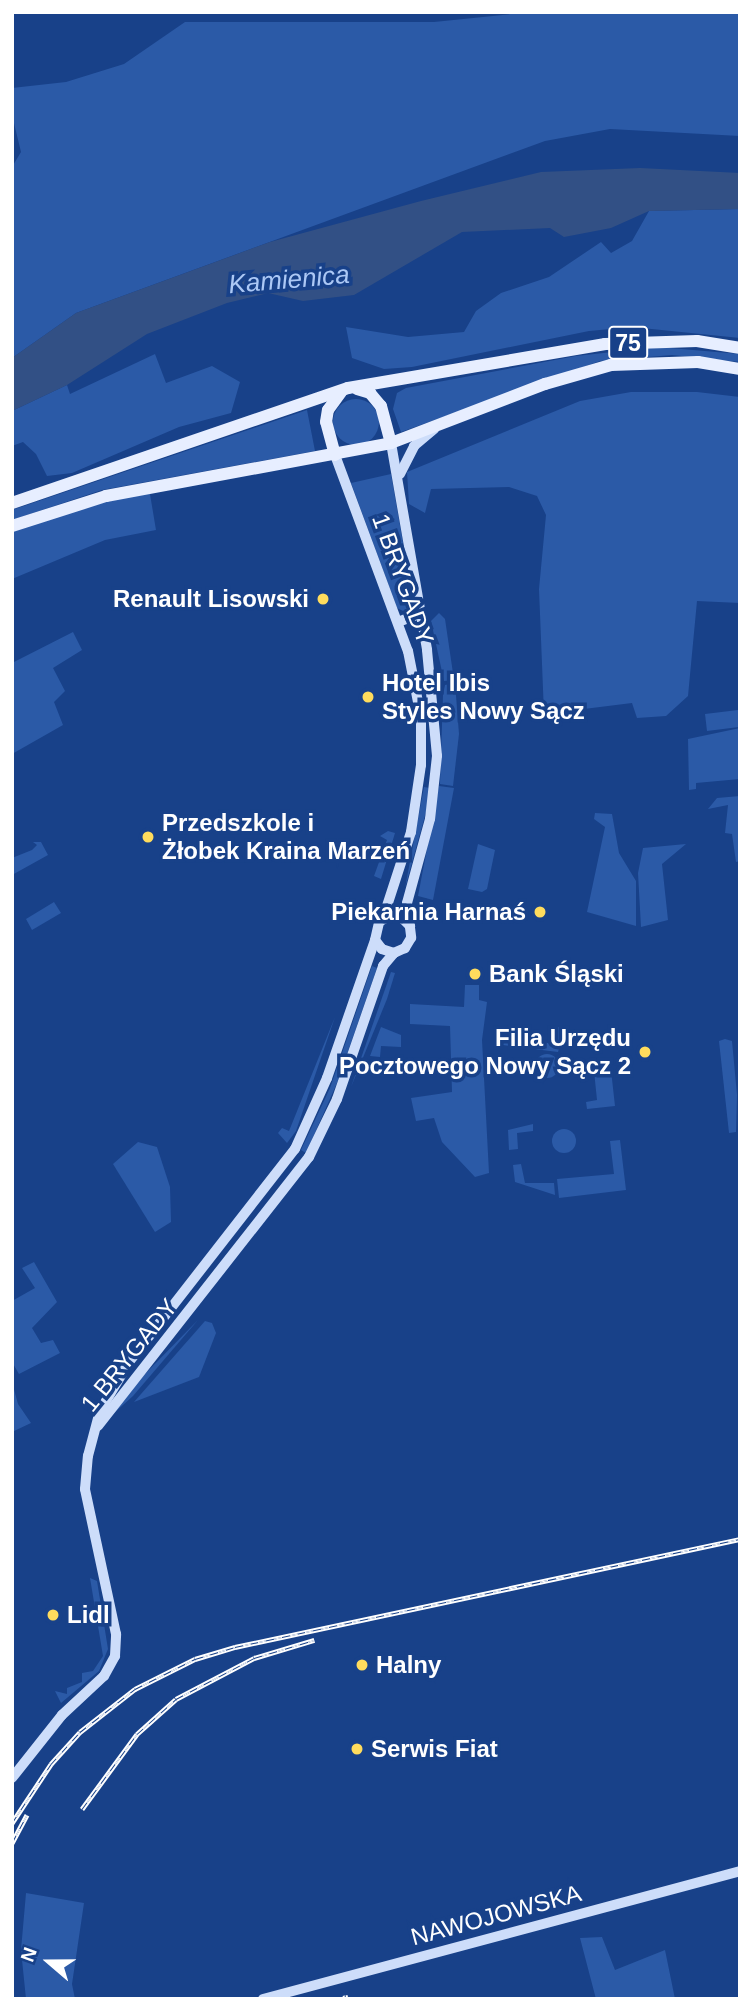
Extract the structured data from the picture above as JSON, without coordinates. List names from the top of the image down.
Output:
{
  "streets": {
    "main road": ["75", "1 BRYGADY"],
    "street": ["NAWOJOWSKA"]
  },
  "crossings": [
    ["75", "1 BRYGADY"]
  ],
  "water": ["Kamienica"],
  "places": [
    "Renault Lisowski",
    "Hotel Ibis Styles Nowy Sącz",
    "Przedszkole i Żłobek Kraina Marzeń",
    "Piekarnia Harnaś",
    "Bank Śląski",
    "Filia Urzędu Pocztowego Nowy Sącz 2",
    "Lidl",
    "Halny",
    "Serwis Fiat"
  ],
  "north": "left"
}
